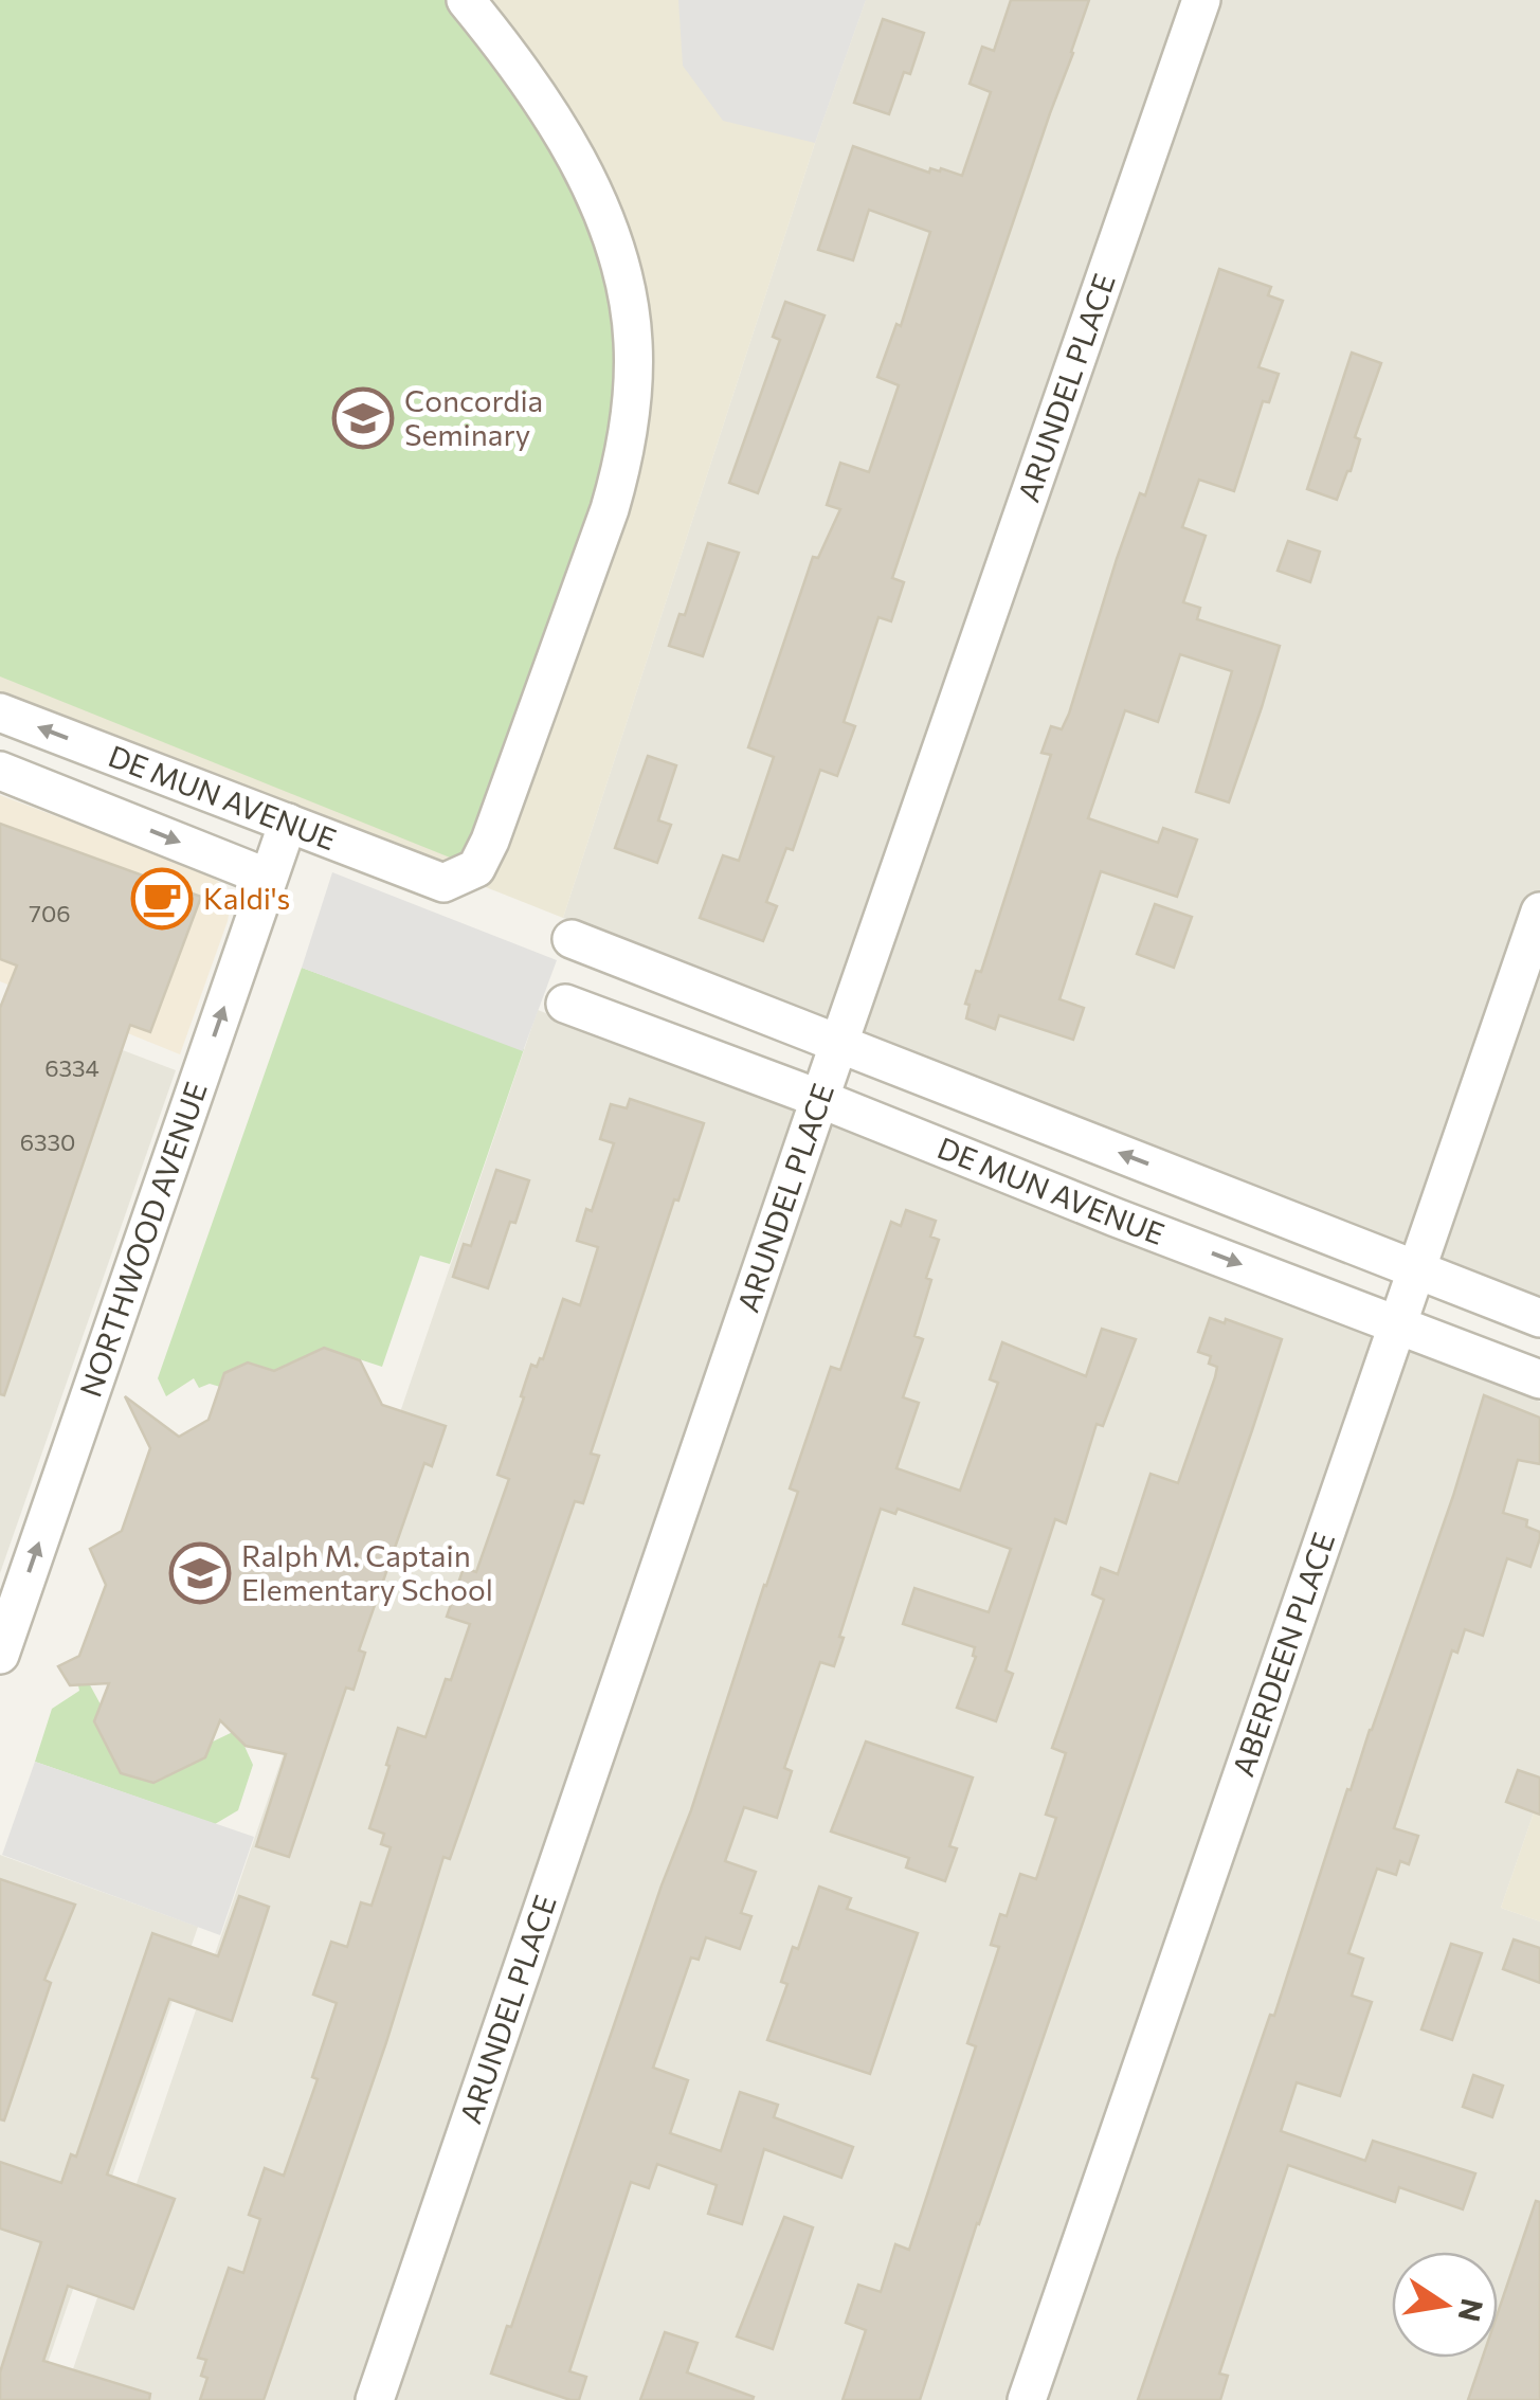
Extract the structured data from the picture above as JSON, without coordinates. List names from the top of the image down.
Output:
{
  "streets": {
    "street": [
      "ARUNDEL PLACE",
      "DE MUN AVENUE",
      "NORTHWOOD AVENUE",
      "ABERDEEN PLACE"
    ]
  },
  "crossings": [
    ["ARUNDEL PLACE", "DE MUN AVENUE"],
    ["DE MUN AVENUE", "NORTHWOOD AVENUE"],
    ["DE MUN AVENUE", "ABERDEEN PLACE"]
  ],
  "one_way": ["NORTHWOOD AVENUE"],
  "places": {
    "school or university": ["Concordia Seminary", "Ralph M. Captain Elementary School"],
    "cafe": ["Kaldi's"]
  },
  "house_numbers": ["706", "6334", "6330"],
  "north": "right"
}
